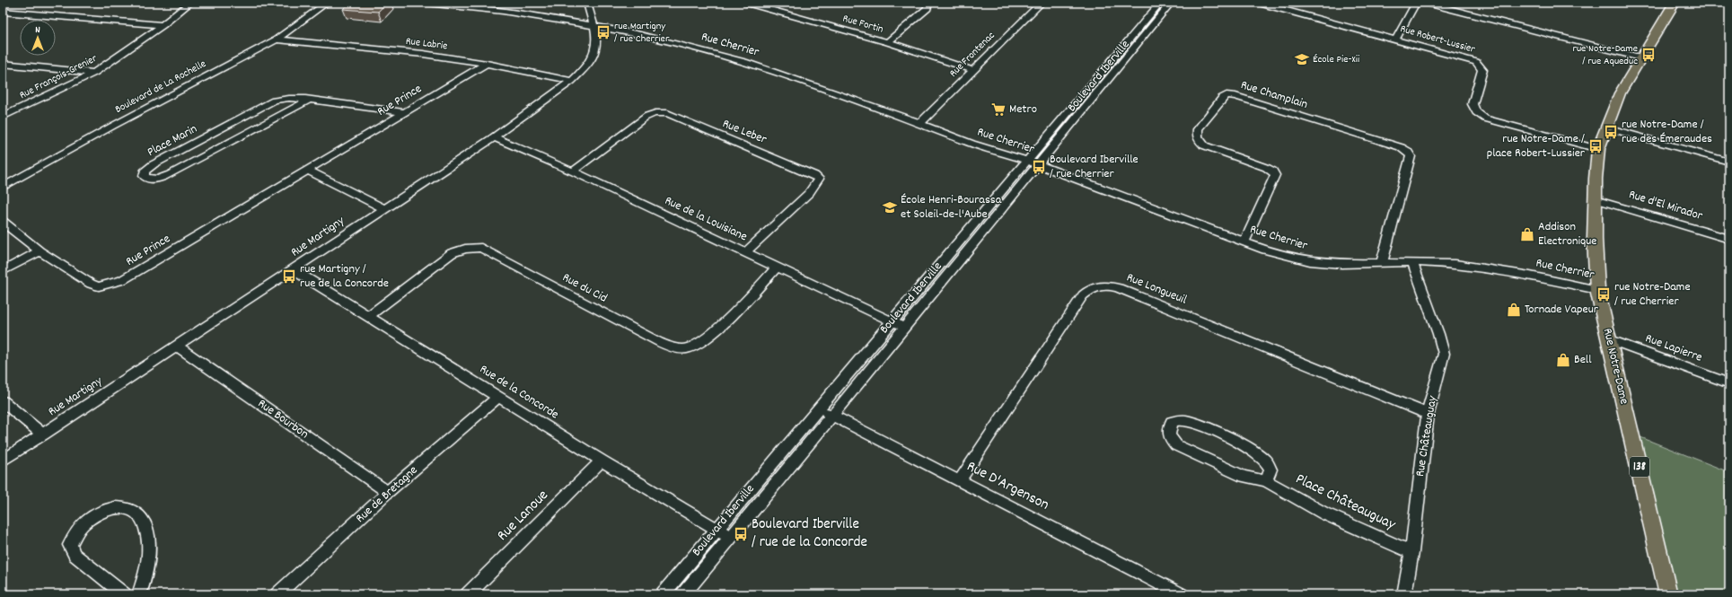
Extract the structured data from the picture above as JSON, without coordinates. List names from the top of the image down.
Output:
{
  "streets": {
    "main road": ["Rue Notre-Dame", "138"],
    "street": [
      "Rue Fortin",
      "Rue Robert-Lussier",
      "Rue Labrie",
      "Rue Cherrier",
      "Rue Frontenac",
      "Boulevard Iberville",
      "Rue François-Grenier",
      "Boulevard de La Rochelle",
      "Rue Champlain",
      "Rue Prince",
      "Rue Leber",
      "Place Marin",
      "Rue d'El Mirador",
      "Rue de la Louisiane",
      "Rue Martigny",
      "Rue du Cid",
      "Rue Longueuil",
      "Rue Lapierre",
      "Rue de la Concorde",
      "Rue Bourbon",
      "Rue Châteauguay",
      "Rue D'Argenson",
      "Rue de Bretagne",
      "Place Châteauguay",
      "Rue Lanoue"
    ]
  },
  "crossings": [
    ["Rue Fortin", "Rue Frontenac"],
    ["Rue Robert-Lussier", "Rue Notre-Dame"],
    ["Rue Labrie", "Boulevard de La Rochelle"],
    ["Rue Labrie", "Rue Prince"],
    ["Rue Labrie", "Rue Martigny"],
    ["Rue Cherrier", "Rue Frontenac"],
    ["Rue Cherrier", "Boulevard Iberville"],
    ["Rue Cherrier", "Rue Champlain"],
    ["Rue Cherrier", "Rue Martigny"],
    ["Rue Cherrier", "Rue Notre-Dame"],
    ["Rue Cherrier", "Rue Châteauguay"],
    ["Boulevard Iberville", "Rue de la Louisiane"],
    ["Boulevard Iberville", "Rue de la Concorde"],
    ["Boulevard Iberville", "Rue D'Argenson"],
    ["Rue Prince", "Place Marin"],
    ["Rue Leber", "Rue de la Louisiane"],
    ["Rue d'El Mirador", "Rue Notre-Dame"],
    ["Rue de la Louisiane", "Rue Martigny"],
    ["Rue de la Louisiane", "Rue du Cid"],
    ["Rue Martigny", "Rue de la Concorde"],
    ["Rue Martigny", "Rue Bourbon"],
    ["Rue du Cid", "Rue de la Concorde"],
    ["Rue Longueuil", "Rue Châteauguay"],
    ["Rue Longueuil", "Rue D'Argenson"],
    ["Rue Lapierre", "Rue Notre-Dame"],
    ["Rue de la Concorde", "Rue de Bretagne"],
    ["Rue de la Concorde", "Rue Lanoue"],
    ["Rue Bourbon", "Rue de Bretagne"],
    ["Rue Châteauguay", "Place Châteauguay"]
  ],
  "places": {
    "bus stop": [
      "rue Martigny / rue Cherrier",
      "rue Notre-Dame / rue Aqueduc",
      "rue Notre-Dame / rue des Émeraudes",
      "rue Notre-Dame / place Robert-Lussier",
      "Boulevard Iberville / rue Cherrier",
      "rue Martigny / rue de la Concorde",
      "rue Notre-Dame / rue Cherrier",
      "Boulevard Iberville / rue de la Concorde"
    ],
    "school or university": ["École Pie-Xii", "École Henri-Bourassa et Soleil-de-l'Aube"],
    "supermarket": ["Metro"],
    "shop": ["Addison Electronique", "Tornade Vapeur", "Bell"]
  },
  "north": "top"
}
